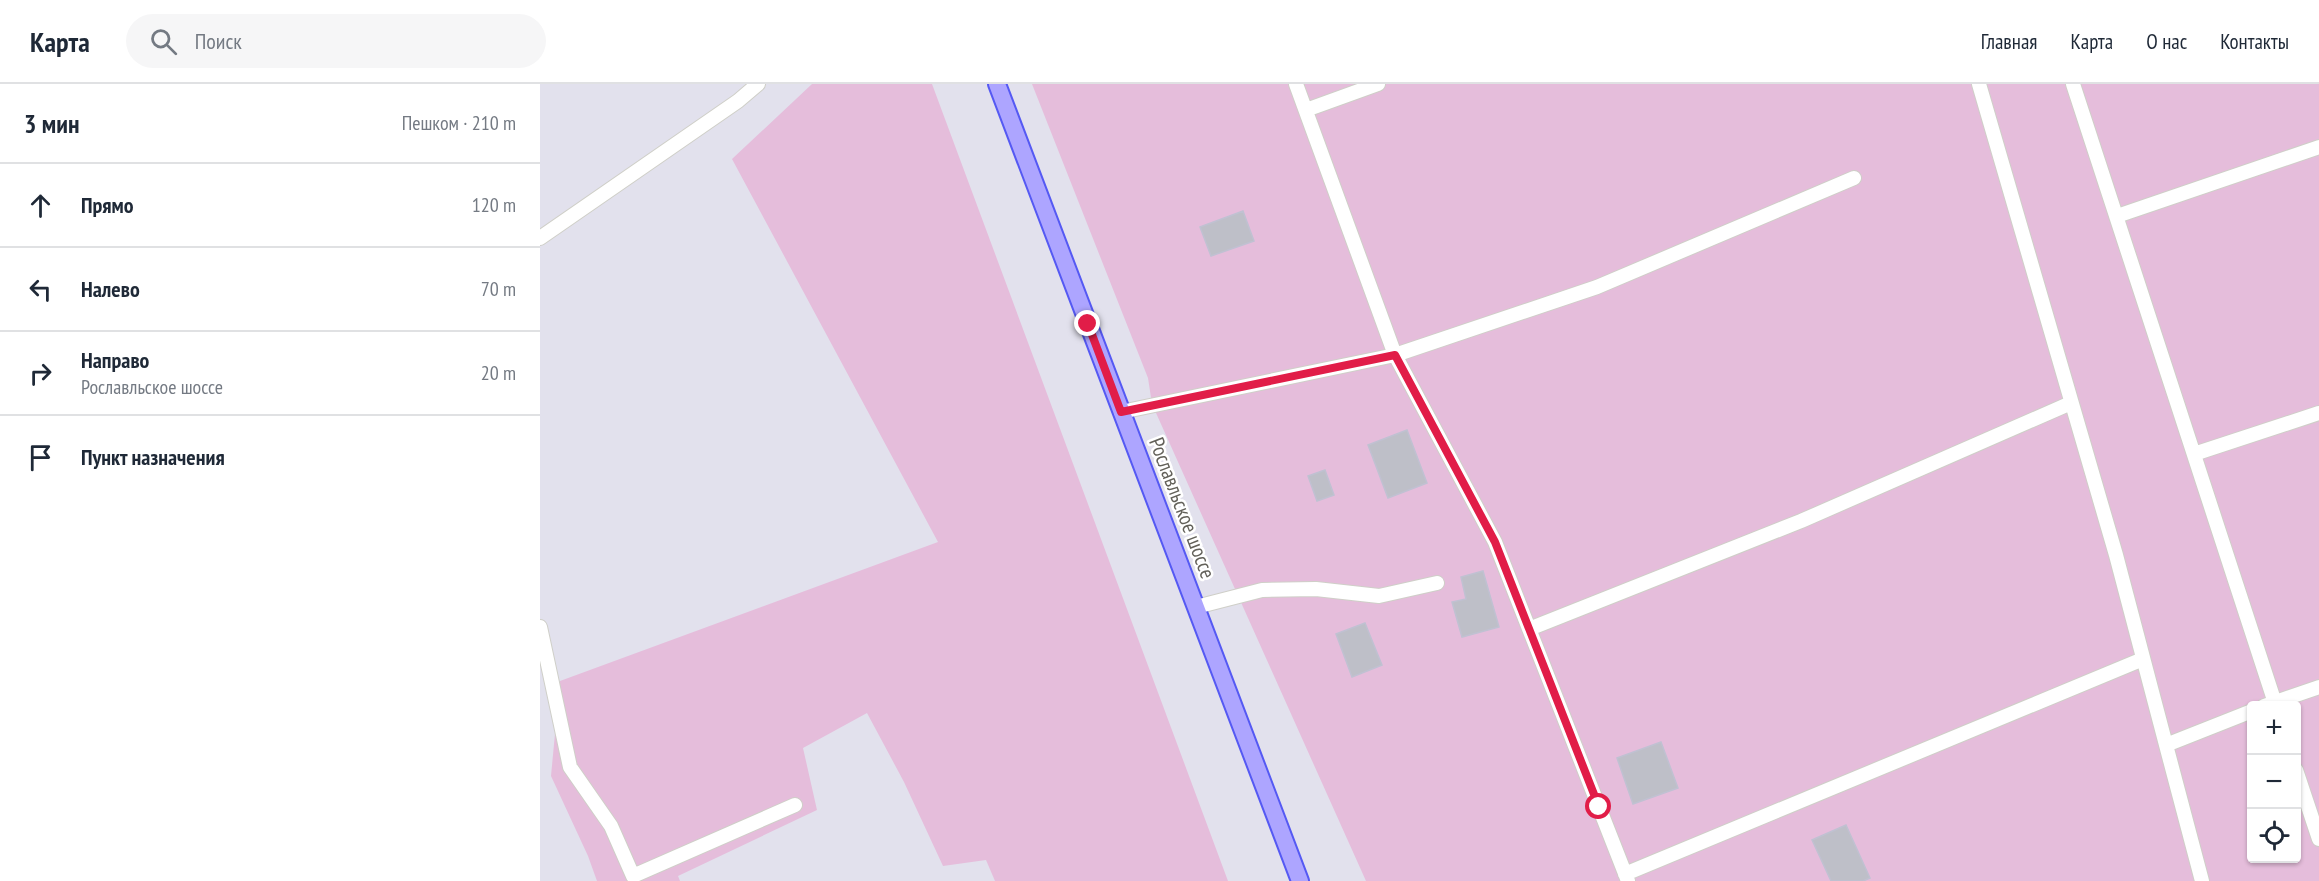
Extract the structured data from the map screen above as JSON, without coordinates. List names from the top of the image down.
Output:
{
  "streets": {
    "main road": ["Рославльское шоссе"]
  },
  "page": {
    "header": "Карта",
    "search": "Поиск",
    "nav": [
      "Главная",
      "Карта",
      "О нас",
      "Контакты"
    ],
    "heading": ["3 мин", "Пешком · 210 m"],
    "list": [
      ["Прямо", "120 m"],
      ["Налево", "70 m"],
      ["Направо", "Рославльское шоссе", "20 m"],
      "Пункт назначения"
    ],
    "map_buttons": ["+", "−"]
  }
}
